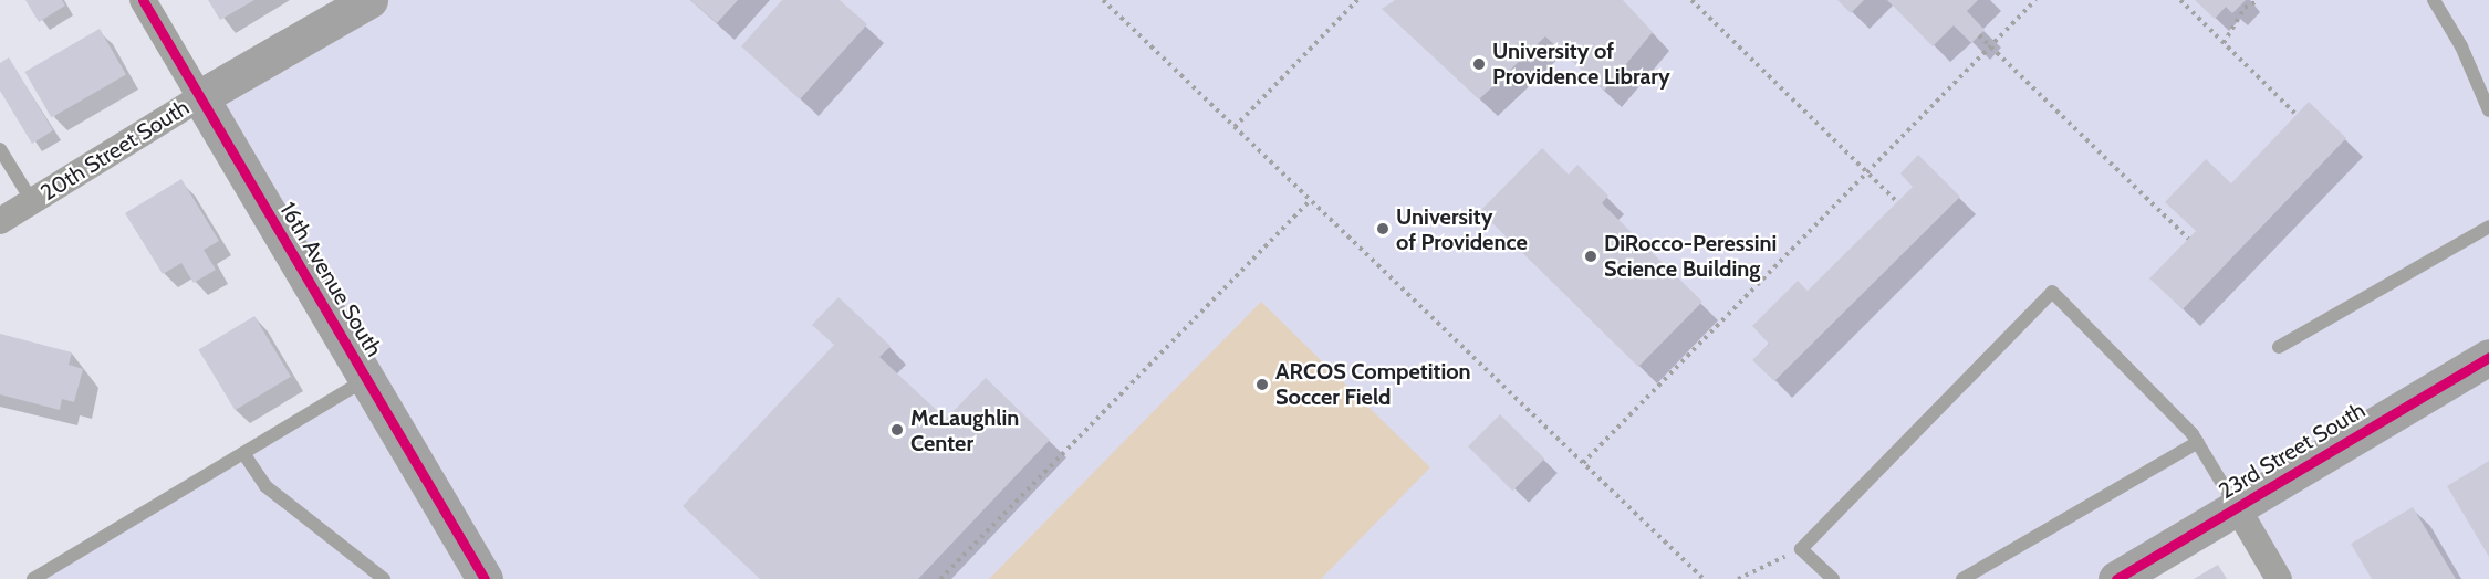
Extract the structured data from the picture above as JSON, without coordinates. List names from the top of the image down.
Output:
{
  "streets": {
    "street": ["20th Street South", "16th Avenue South", "23rd Street South"]
  },
  "crossings": [
    ["20th Street South", "16th Avenue South"]
  ],
  "places": [
    "University of Providence Library",
    "University of Providence",
    "DiRocco-Peressini Science Building",
    "ARCOS Competition Soccer Field",
    "McLaughlin Center"
  ]
}
